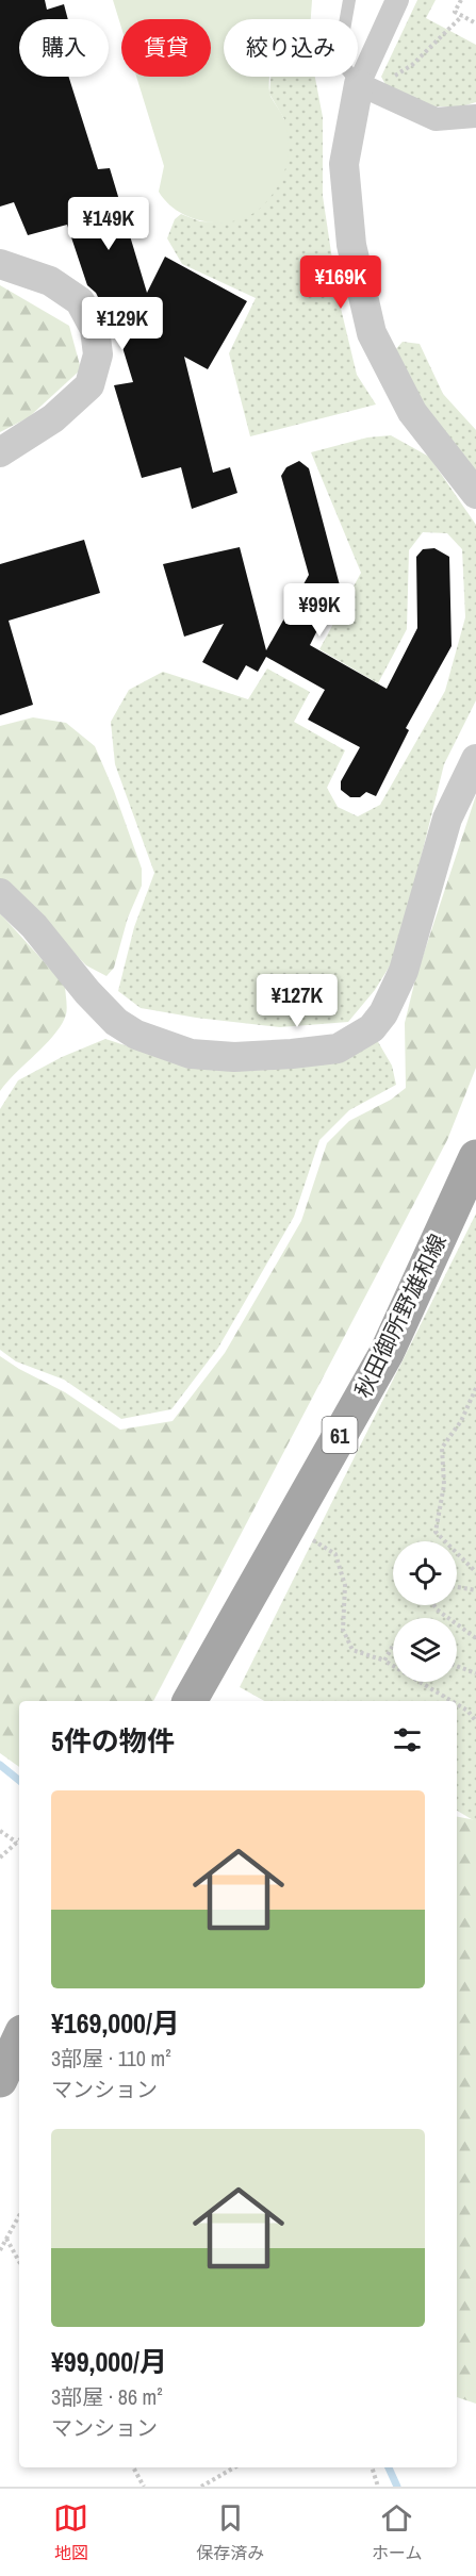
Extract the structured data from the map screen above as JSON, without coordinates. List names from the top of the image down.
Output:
{
  "streets": {
    "main road": ["秋田御所野雄和線", "61"]
  },
  "page": {
    "chip": ["購入", "賃貸", "絞り込み"],
    "price": [
      "¥149K",
      "¥169K",
      "¥129K",
      "¥99K",
      "¥127K"
    ],
    "heading": "5件の物件",
    "list": [
      {
        "name": "¥169,000/月",
        "note": "3部屋 · 110 m² · マンション"
      },
      {
        "name": "¥99,000/月",
        "note": "3部屋 · 86 m² · マンション"
      }
    ],
    "tabs": ["地図", "保存済み", "ホーム"]
  }
}
